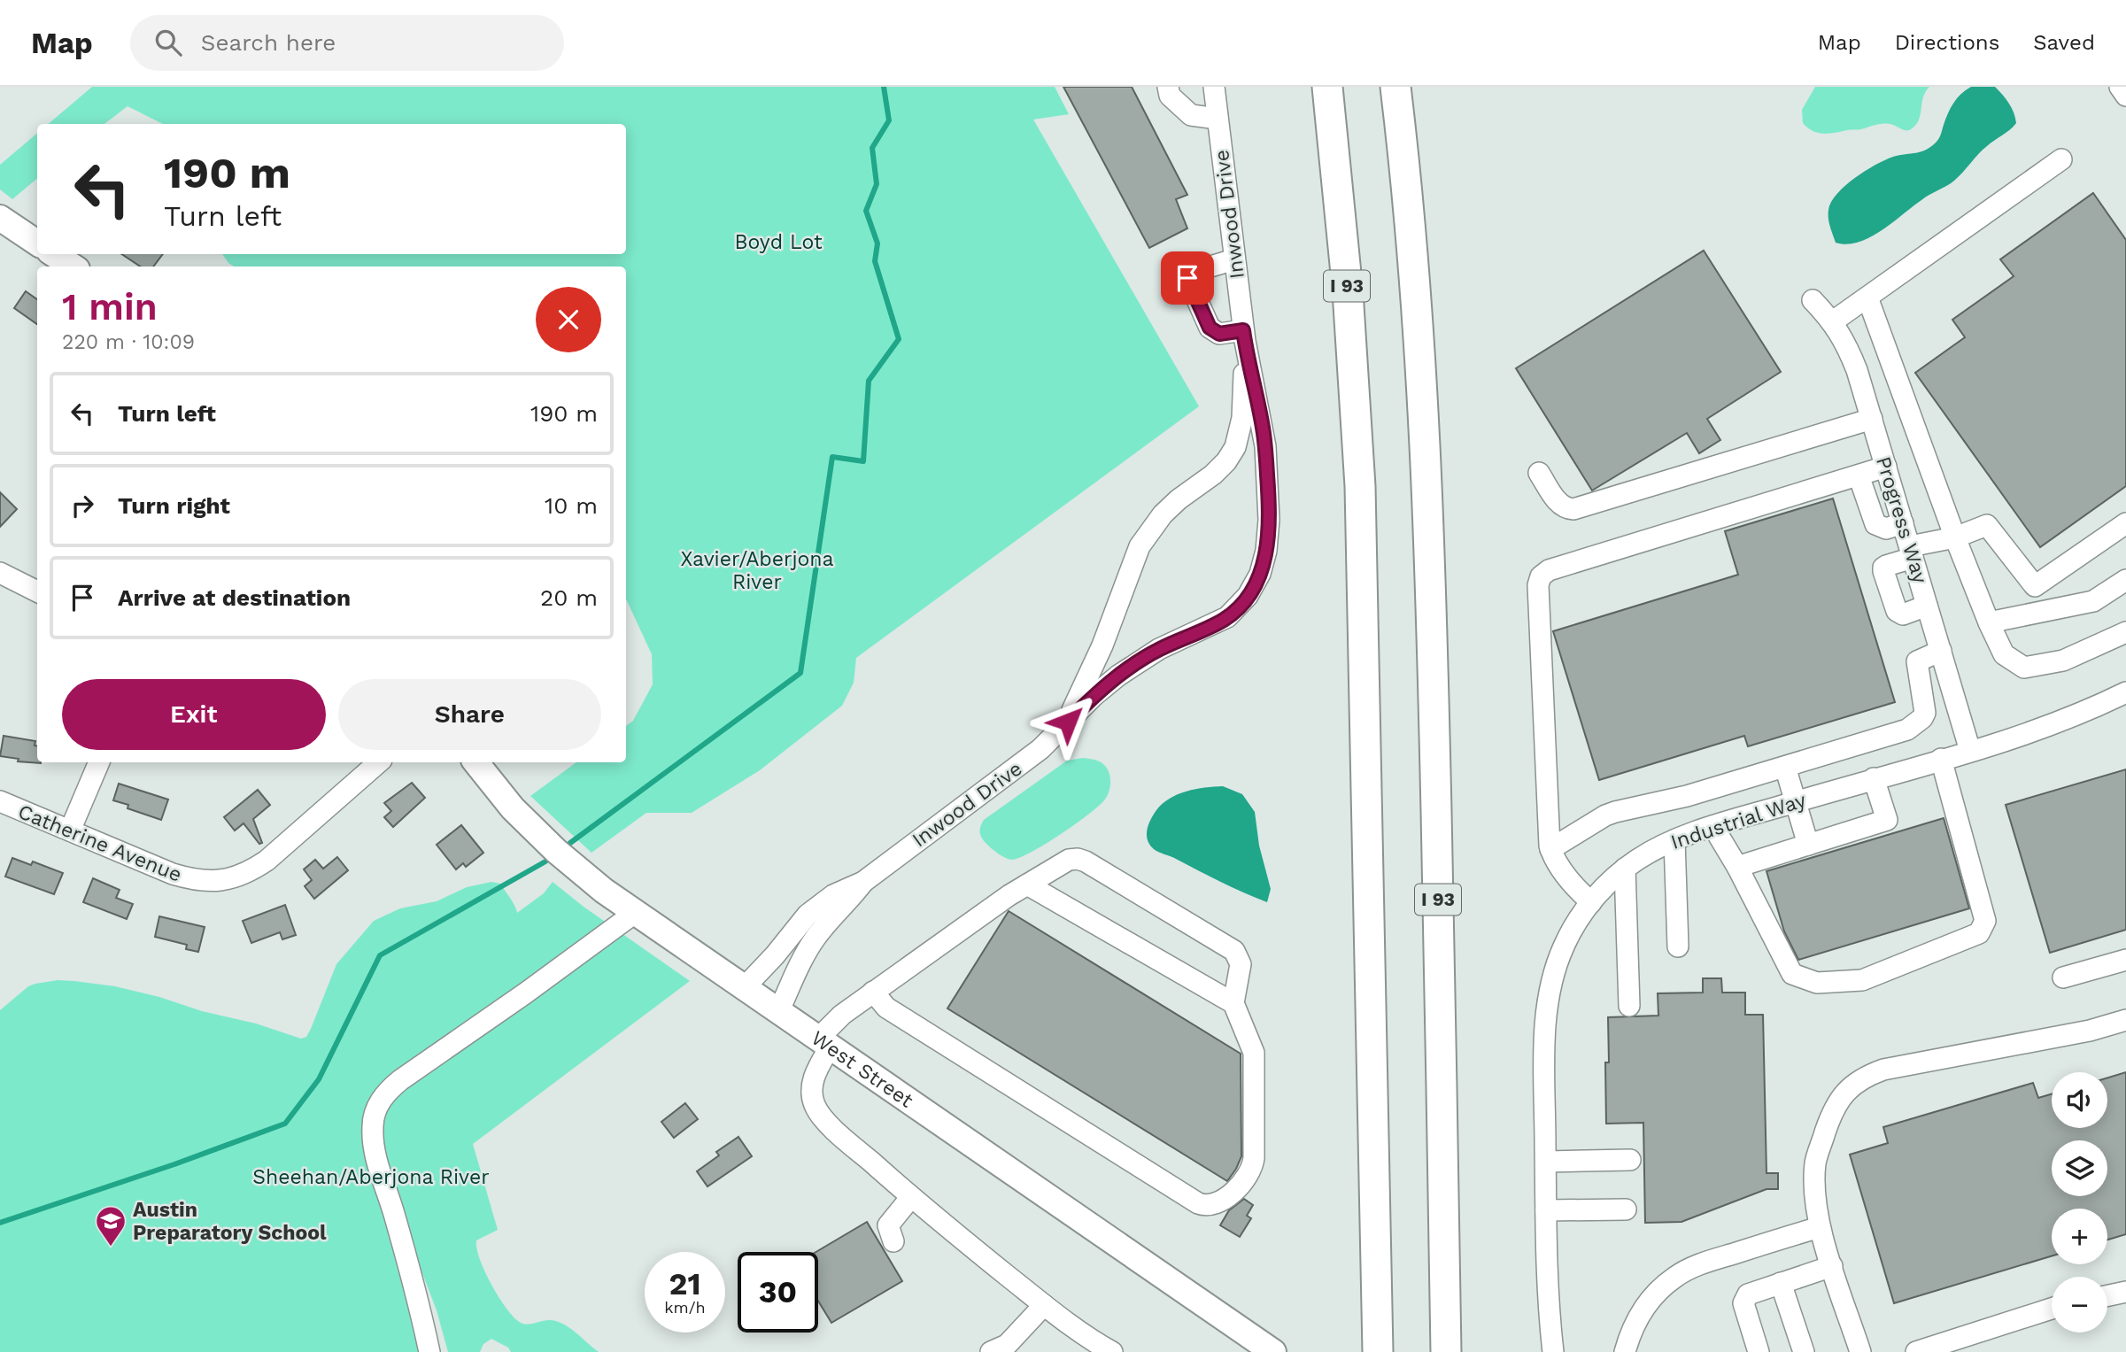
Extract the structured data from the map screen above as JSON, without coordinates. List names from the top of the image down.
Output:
{
  "streets": {
    "highway": ["I 93"],
    "main road": ["West Street"],
    "street": [
      "Inwood Drive",
      "Progress Way",
      "Industrial Way",
      "Catherine Avenue"
    ]
  },
  "crossings": [
    ["Inwood Drive", "West Street"],
    ["Progress Way", "Industrial Way"]
  ],
  "parks": ["Boyd Lot", "Xavier/Aberjona River", "Sheehan/Aberjona River"],
  "places": {
    "school or university": ["Austin Preparatory School"]
  },
  "page": {
    "header": "Map",
    "search": "Search here",
    "nav": ["Map", "Directions", "Saved"],
    "turn": ["190 m", "Turn left"],
    "heading": ["1 min", "220 m · 10:09"],
    "list": [
      {
        "name": "Turn left",
        "value": "190 m"
      },
      {
        "name": "Turn right",
        "value": "10 m"
      },
      {
        "name": "Arrive at destination",
        "value": "20 m"
      }
    ],
    "buttons": ["Exit", "Share"],
    "map_buttons": ["+", "−"],
    "speed": "21 km/h",
    "limit": "30"
  }
}
